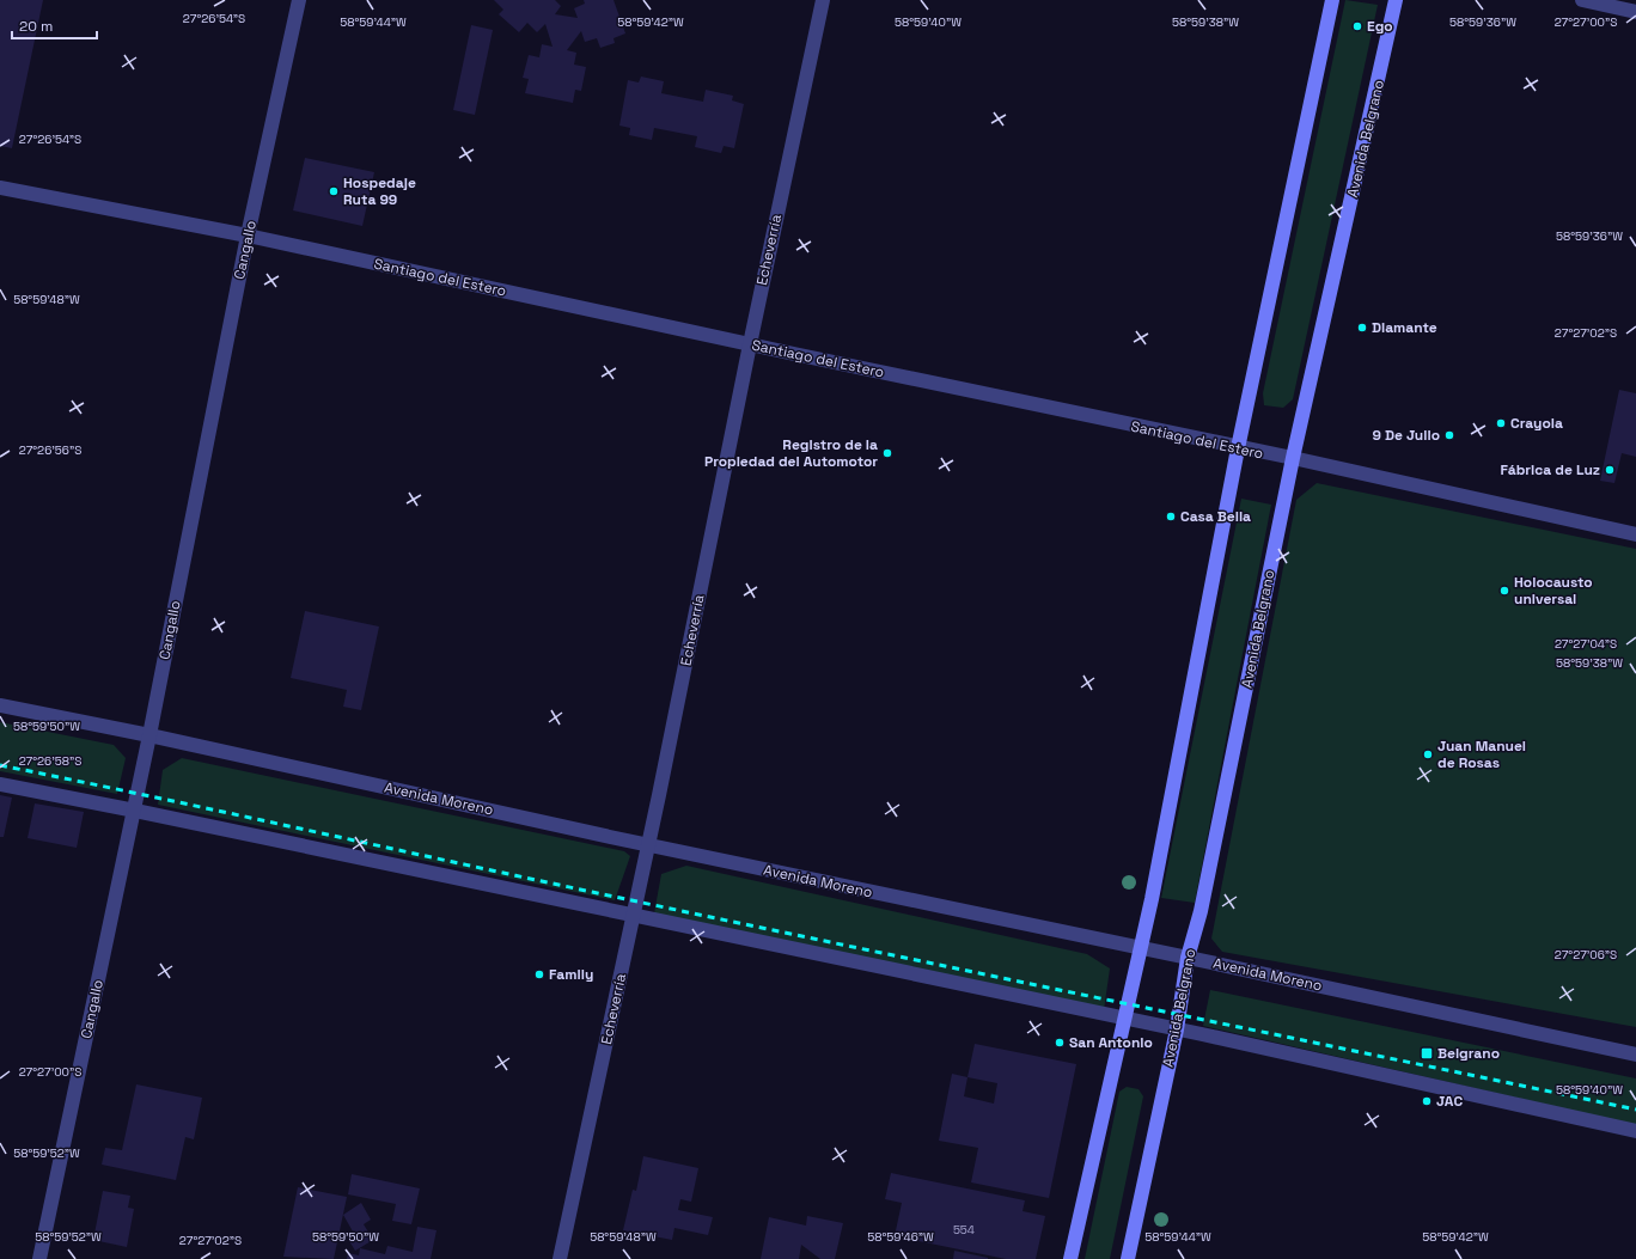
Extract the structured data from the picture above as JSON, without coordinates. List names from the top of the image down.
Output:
{
  "streets": {
    "main road": ["Avenida Belgrano"],
    "street": [
      "Cangallo",
      "Echeverría",
      "Santiago del Estero",
      "Avenida Moreno"
    ]
  },
  "crossings": [
    ["Avenida Belgrano", "Santiago del Estero"],
    ["Avenida Belgrano", "Avenida Moreno"],
    ["Cangallo", "Santiago del Estero"],
    ["Cangallo", "Avenida Moreno"],
    ["Echeverría", "Santiago del Estero"],
    ["Echeverría", "Avenida Moreno"]
  ],
  "places": {
    "other": [
      "Ego",
      "Hospedaje Ruta 99",
      "Diamante",
      "Crayola",
      "9 De Julio",
      "Registro de la Propiedad del Automotor",
      "Fábrica de Luz",
      "Casa Bella",
      "Holocausto universal",
      "Juan Manuel de Rosas",
      "Family",
      "San Antonio",
      "JAC"
    ],
    "transit": ["Belgrano"]
  },
  "house_numbers": ["554"],
  "scale_bar": "20 m",
  "coordinates": [
    "27°26'54\"S",
    "58°59'36\"W",
    "58°59'44\"W",
    "58°59'42\"W",
    "58°59'40\"W",
    "58°59'38\"W",
    "27°27'00\"S",
    "58°59'48\"W",
    "27°27'02\"S",
    "27°26'56\"S",
    "27°27'04\"S",
    "58°59'50\"W",
    "27°26'58\"S",
    "27°27'06\"S",
    "58°59'52\"W",
    "58°59'46\"W"
  ]
}
